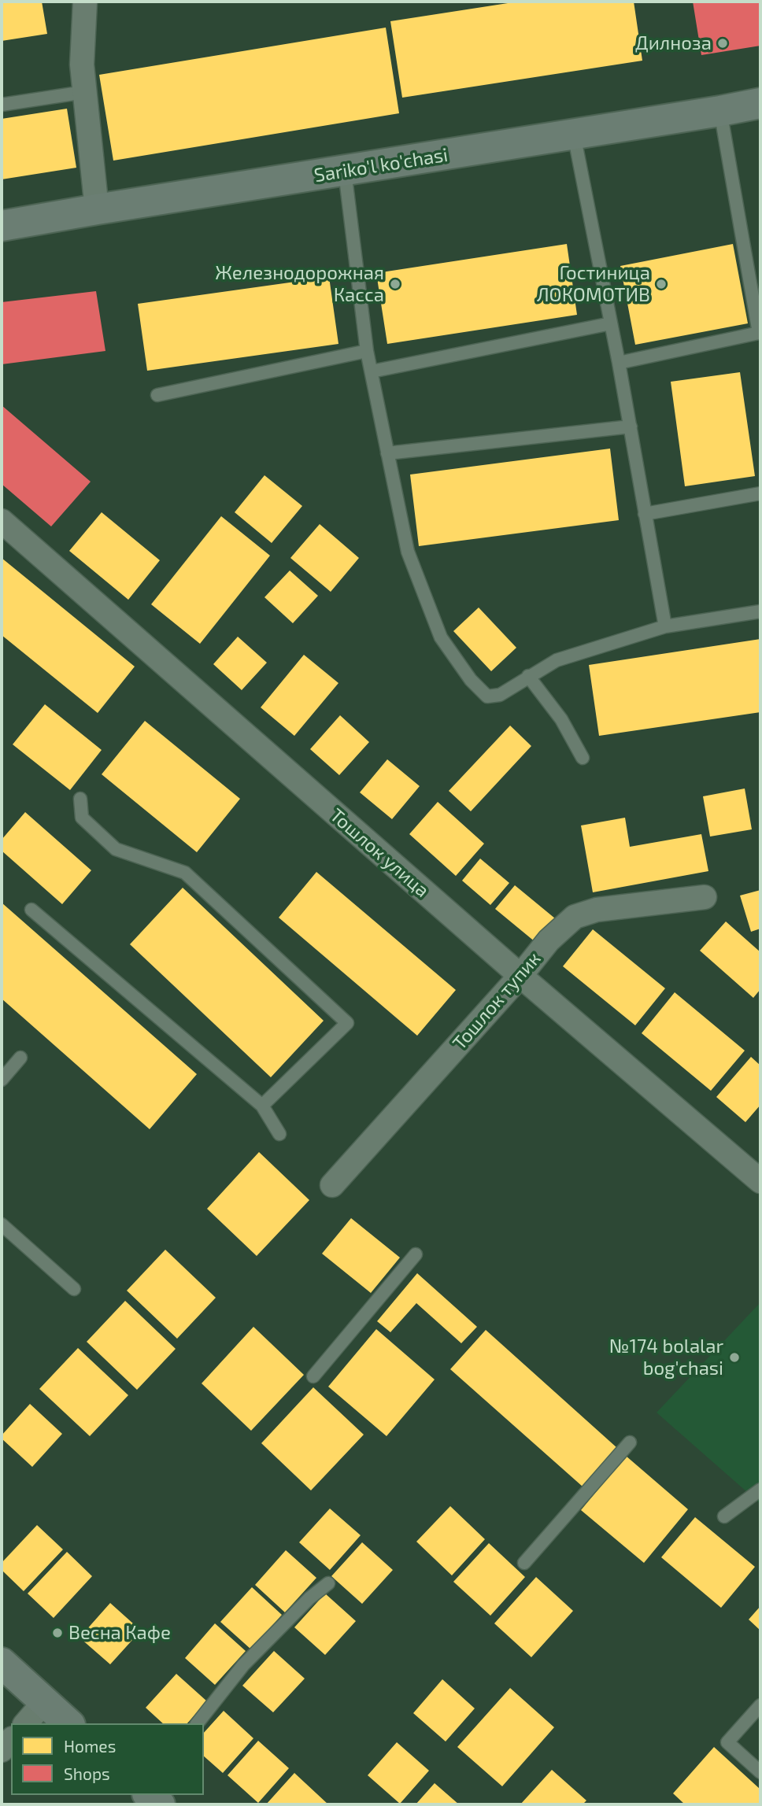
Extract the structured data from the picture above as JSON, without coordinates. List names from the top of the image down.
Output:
{
  "streets": {
    "main road": ["Sariko'l ko'chasi"],
    "street": ["Тошлок улица", "Тошлок тупик"]
  },
  "crossings": [
    ["Тошлок улица", "Тошлок тупик"]
  ],
  "places": [
    "Дилноза",
    "Железнодорожная Касса",
    "Гостиница ЛОКОМОТИВ",
    "№174 bolalar bog'chasi",
    "Весна Кафе"
  ],
  "legend": ["Homes", "Shops"]
}
